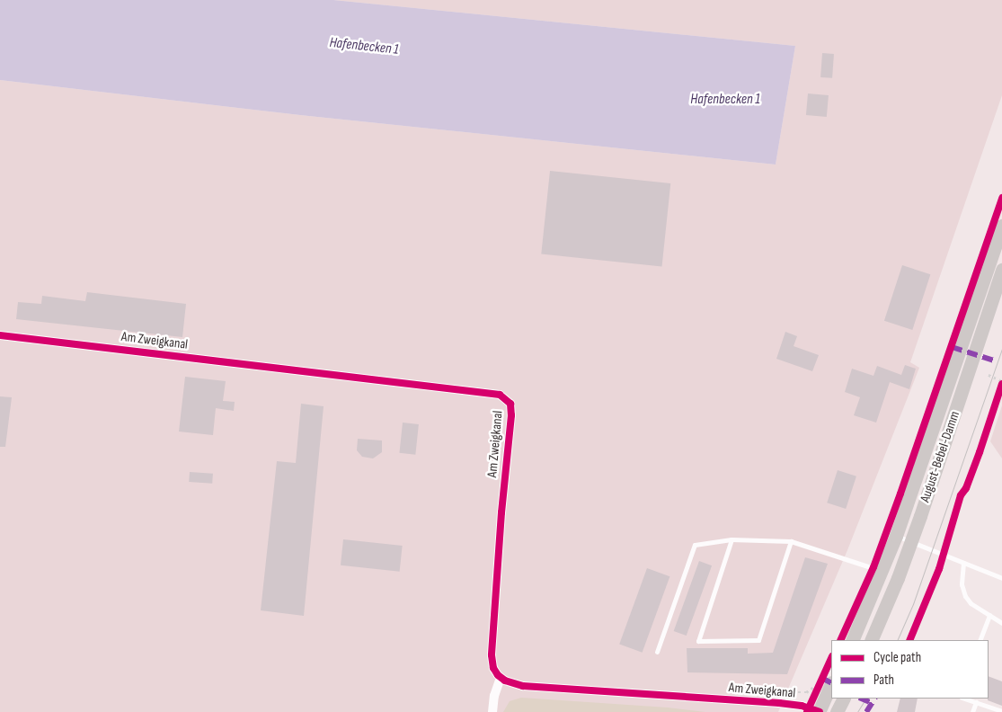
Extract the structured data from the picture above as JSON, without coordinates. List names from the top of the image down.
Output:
{
  "streets": {
    "main road": ["August-Bebel-Damm"],
    "street": ["Am Zweigkanal"]
  },
  "water": ["Hafenbecken 1"],
  "legend": ["Cycle path", "Path"]
}
